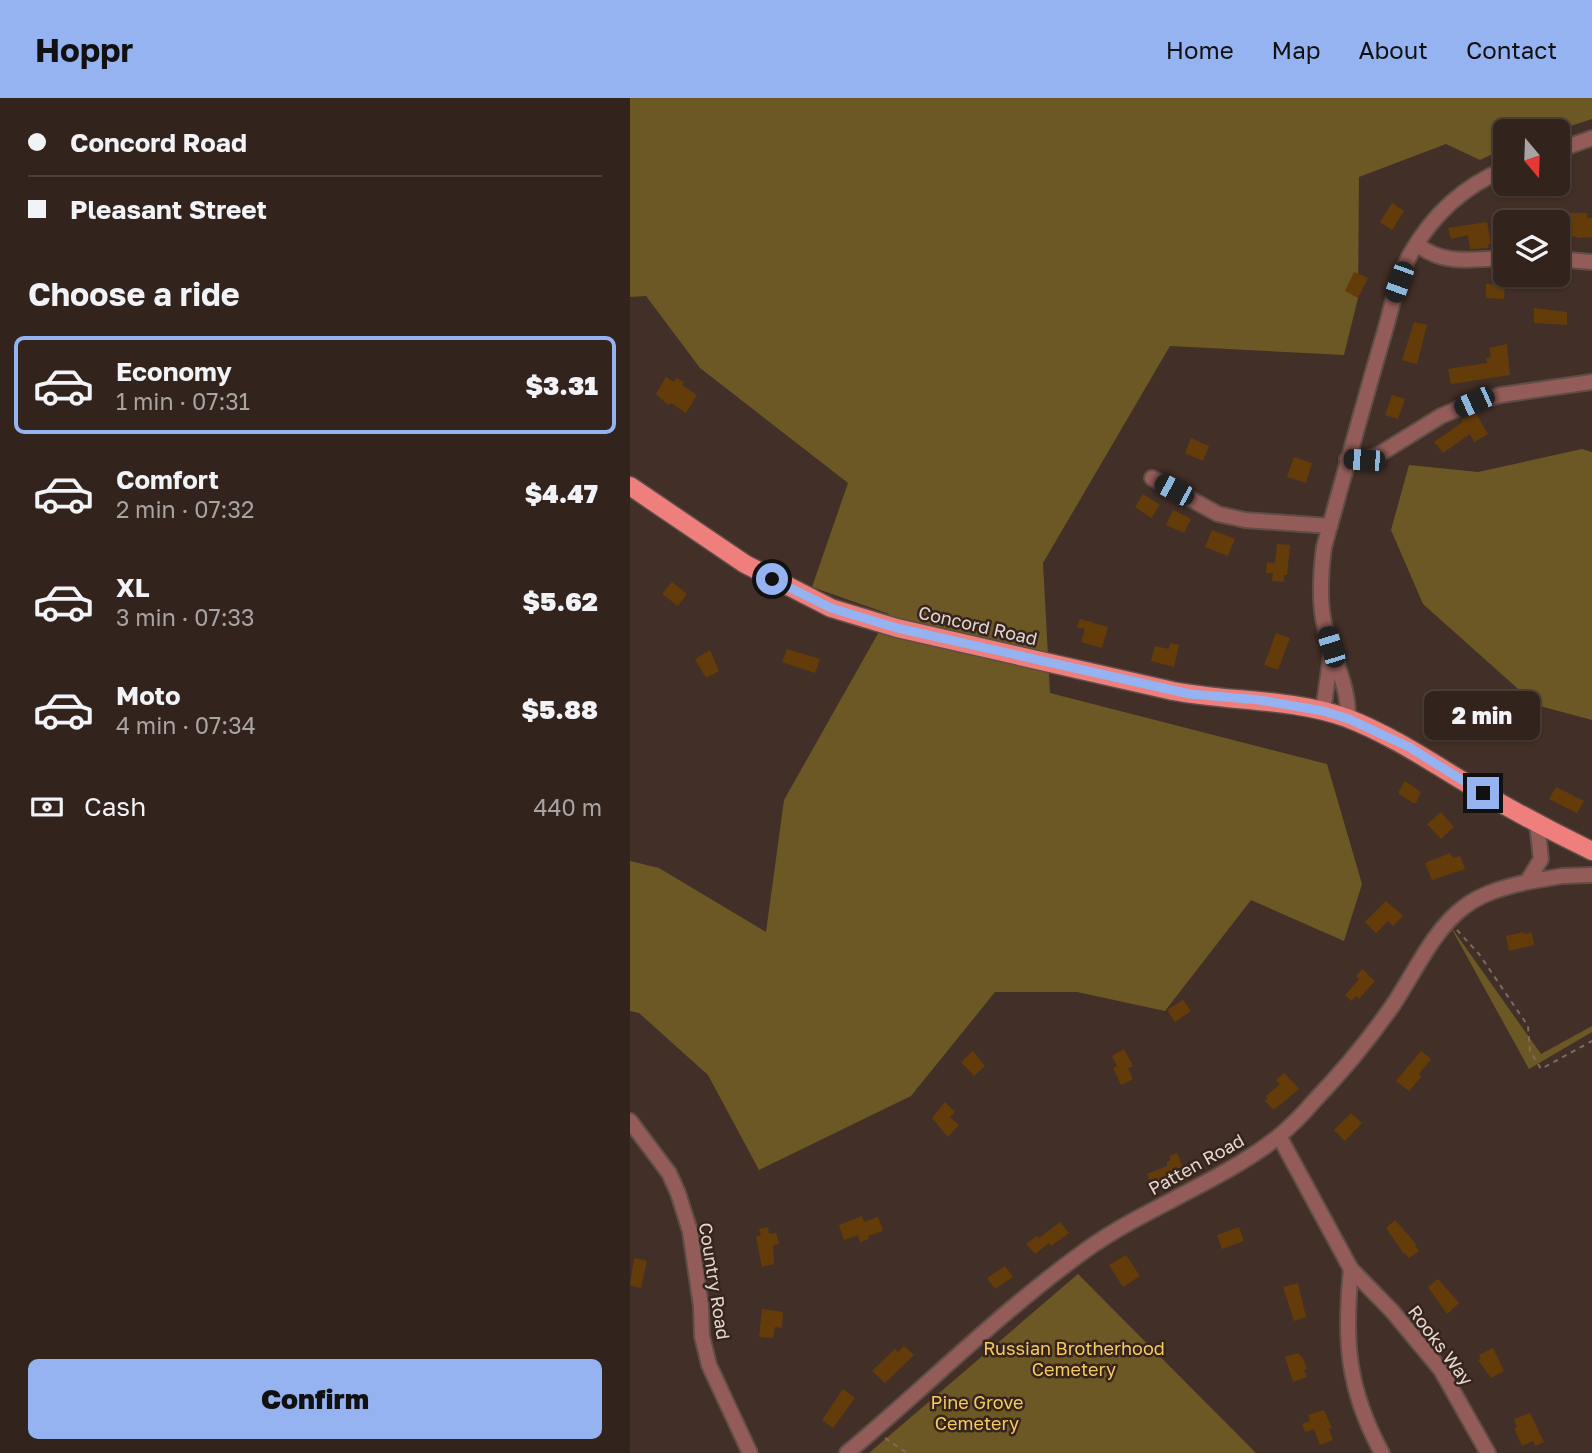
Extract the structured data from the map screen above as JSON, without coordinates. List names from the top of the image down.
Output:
{
  "streets": {
    "main road": ["Concord Road"],
    "street": ["Patten Road", "Country Road", "Rooks Way"]
  },
  "crossings": [
    ["Patten Road", "Rooks Way"]
  ],
  "parks": ["Russian Brotherhood Cemetery", "Pine Grove Cemetery"],
  "north": "bottom",
  "page": {
    "header": "Hoppr",
    "nav": [
      "Home",
      "Map",
      "About",
      "Contact"
    ],
    "banner": ["Concord Road", "Pleasant Street"],
    "heading": "Choose a ride",
    "list": [
      {
        "name": "Economy",
        "note": "1 min · 07:31",
        "value": "$3.31"
      },
      {
        "name": "Comfort",
        "note": "2 min · 07:32",
        "value": "$4.47"
      },
      {
        "name": "XL",
        "note": "3 min · 07:33",
        "value": "$5.62"
      },
      {
        "name": "Moto",
        "note": "4 min · 07:34",
        "value": "$5.88"
      }
    ],
    "bubble": "2 min",
    "pay": ["Cash", "440 m"],
    "buttons": "Confirm"
  }
}
